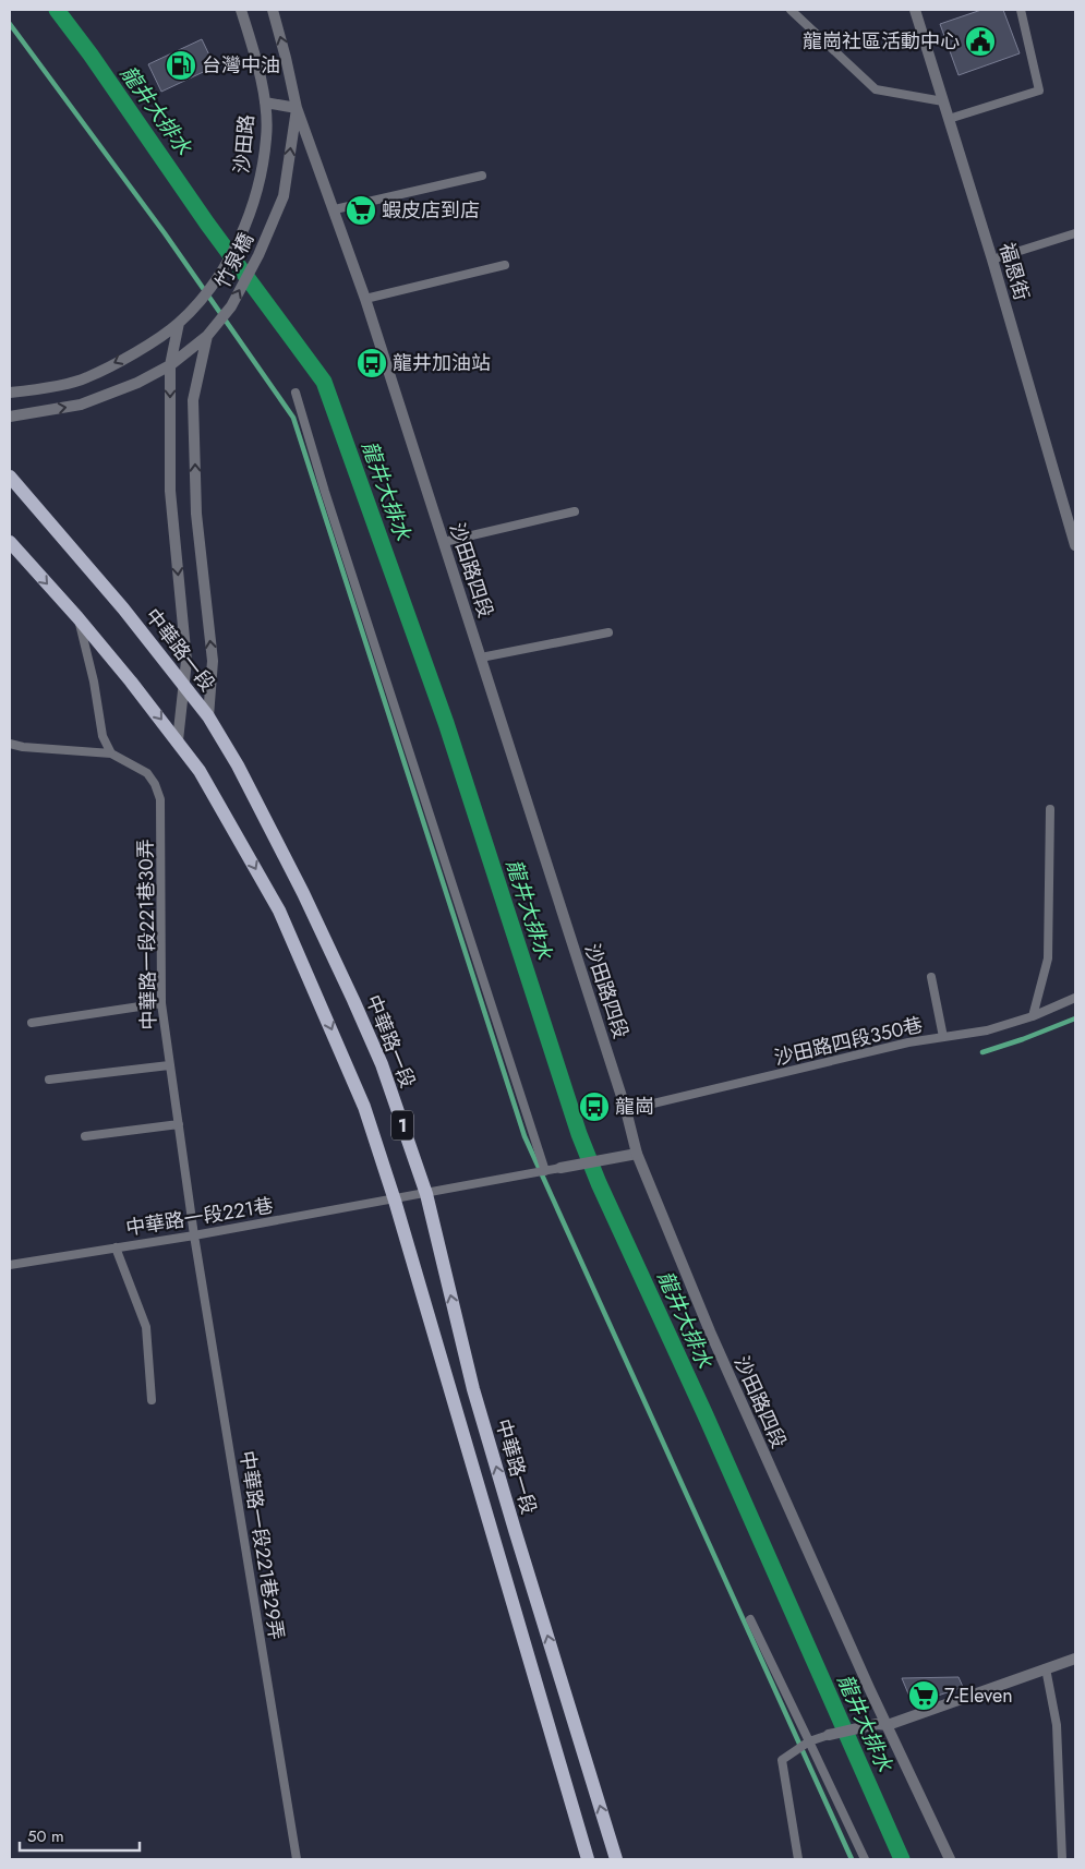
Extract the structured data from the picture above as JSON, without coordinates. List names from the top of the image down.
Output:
{
  "streets": {
    "main road": ["中華路一段", "1"],
    "street": [
      "沙田路",
      "竹泉橋",
      "福恩街",
      "沙田路四段"
    ],
    "lane": [
      "中華路一段221巷30弄",
      "沙田路四段350巷",
      "中華路一段221巷",
      "中華路一段221巷29弄"
    ]
  },
  "crossings": [
    ["沙田路", "竹泉橋"],
    ["竹泉橋", "沙田路四段"],
    ["沙田路四段", "沙田路四段350巷"],
    ["中華路一段", "中華路一段221巷"],
    ["中華路一段221巷30弄", "中華路一段221巷"],
    ["中華路一段221巷30弄", "中華路一段221巷29弄"],
    ["1", "中華路一段221巷"],
    ["中華路一段221巷", "中華路一段221巷29弄"]
  ],
  "water": ["龍井大排水"],
  "places": {
    "public building": ["龍崗社區活動中心"],
    "fuel station": ["台灣中油"],
    "supermarket": ["蝦皮店到店", "7-Eleven"],
    "bus stop": ["龍井加油站", "龍崗"]
  },
  "scale_bar": "50 m"
}
